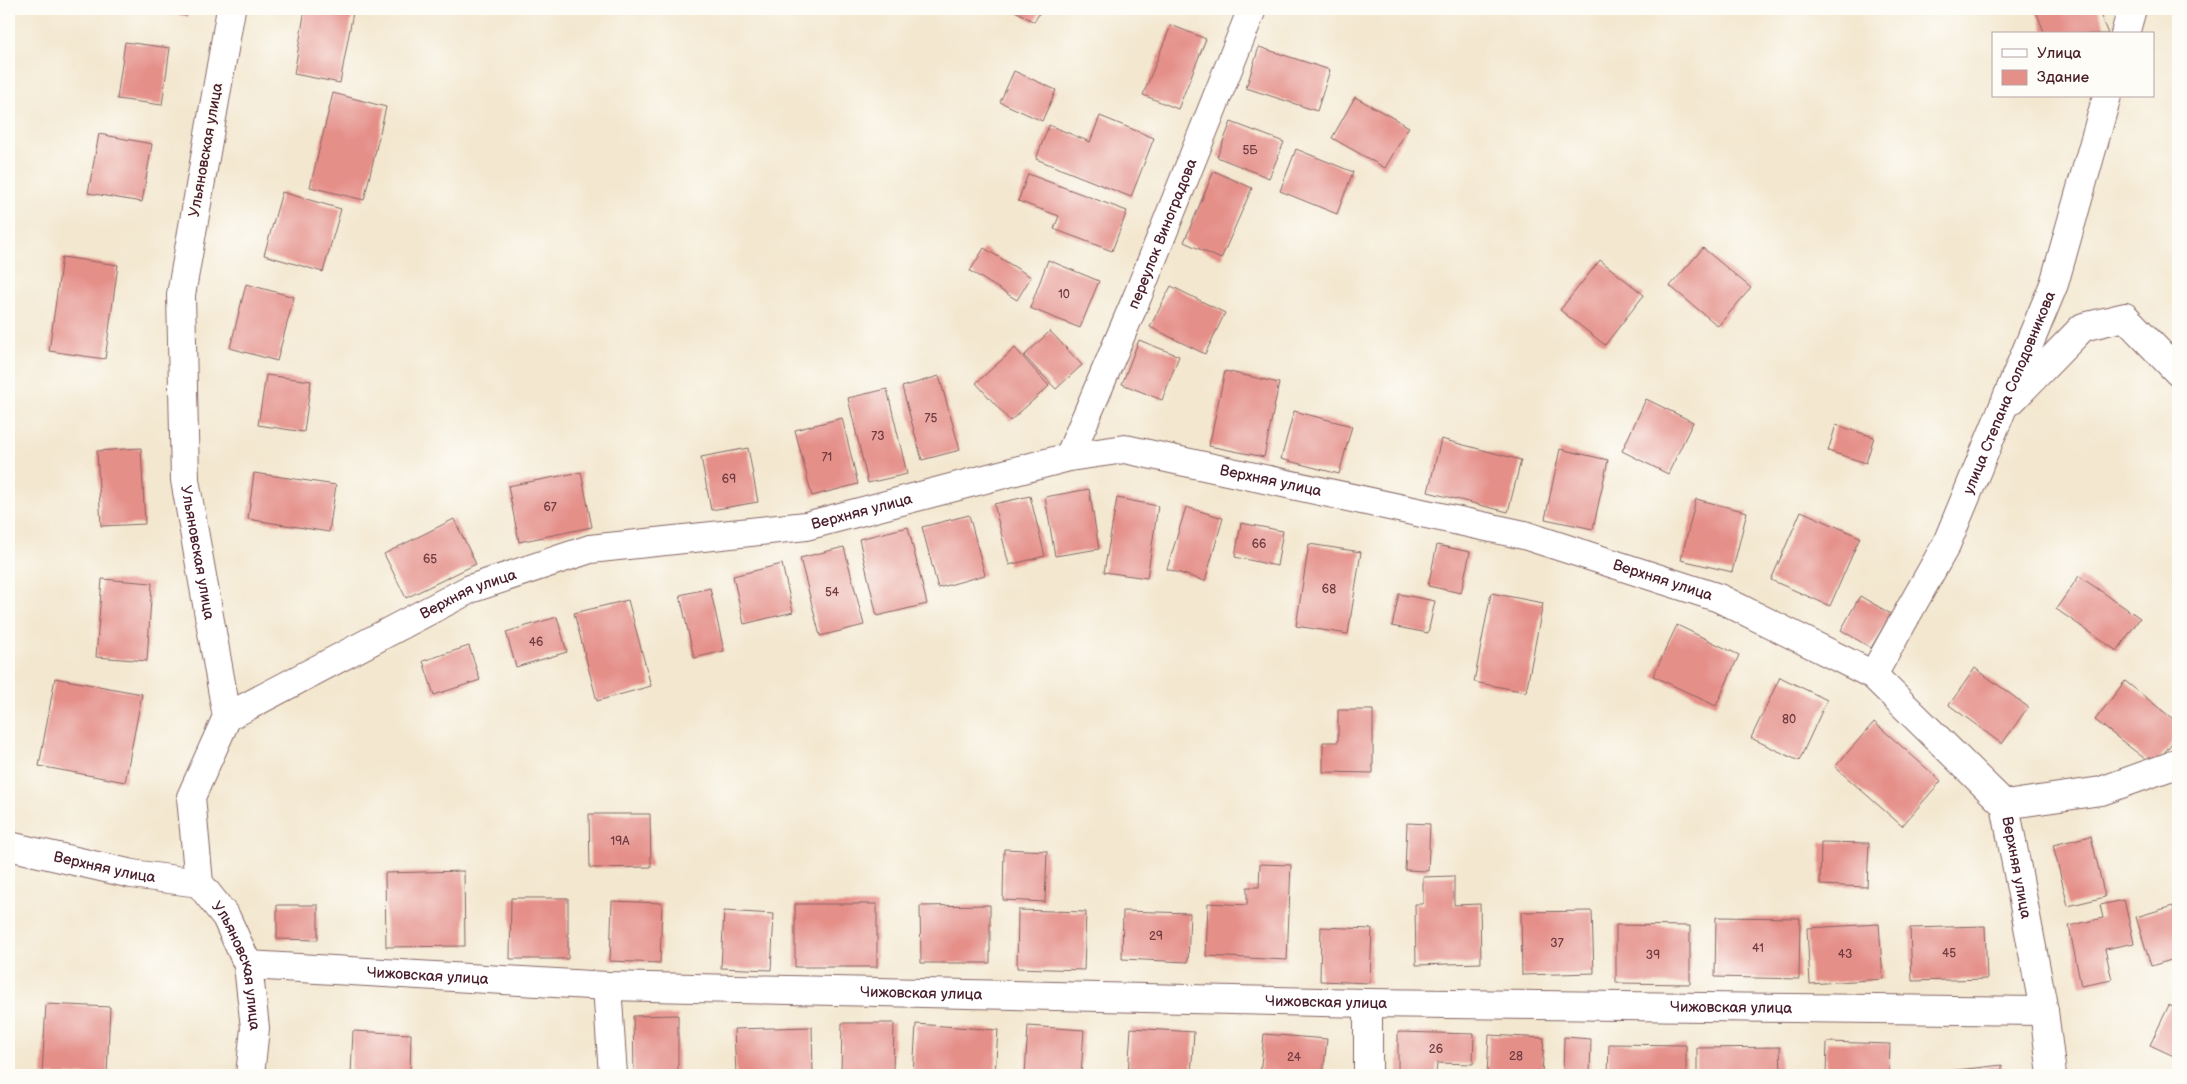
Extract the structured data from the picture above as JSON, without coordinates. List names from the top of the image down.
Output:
{
  "streets": {
    "street": [
      "Ульяновская улица",
      "переулок Виноградова",
      "улица Степана Солодовникова",
      "Верхняя улица",
      "Чижовская улица"
    ]
  },
  "crossings": [
    ["Ульяновская улица", "Верхняя улица"],
    ["Ульяновская улица", "Чижовская улица"],
    ["переулок Виноградова", "Верхняя улица"],
    ["улица Степана Солодовникова", "Верхняя улица"],
    ["Верхняя улица", "Чижовская улица"]
  ],
  "house_numbers": [
    "5Б",
    "10",
    "75",
    "73",
    "71",
    "69",
    "67",
    "66",
    "65",
    "68",
    "54",
    "46",
    "80",
    "19А",
    "29",
    "37",
    "41",
    "45",
    "43",
    "39",
    "26",
    "28",
    "24"
  ],
  "legend": ["Улица", "Здание"]
}
